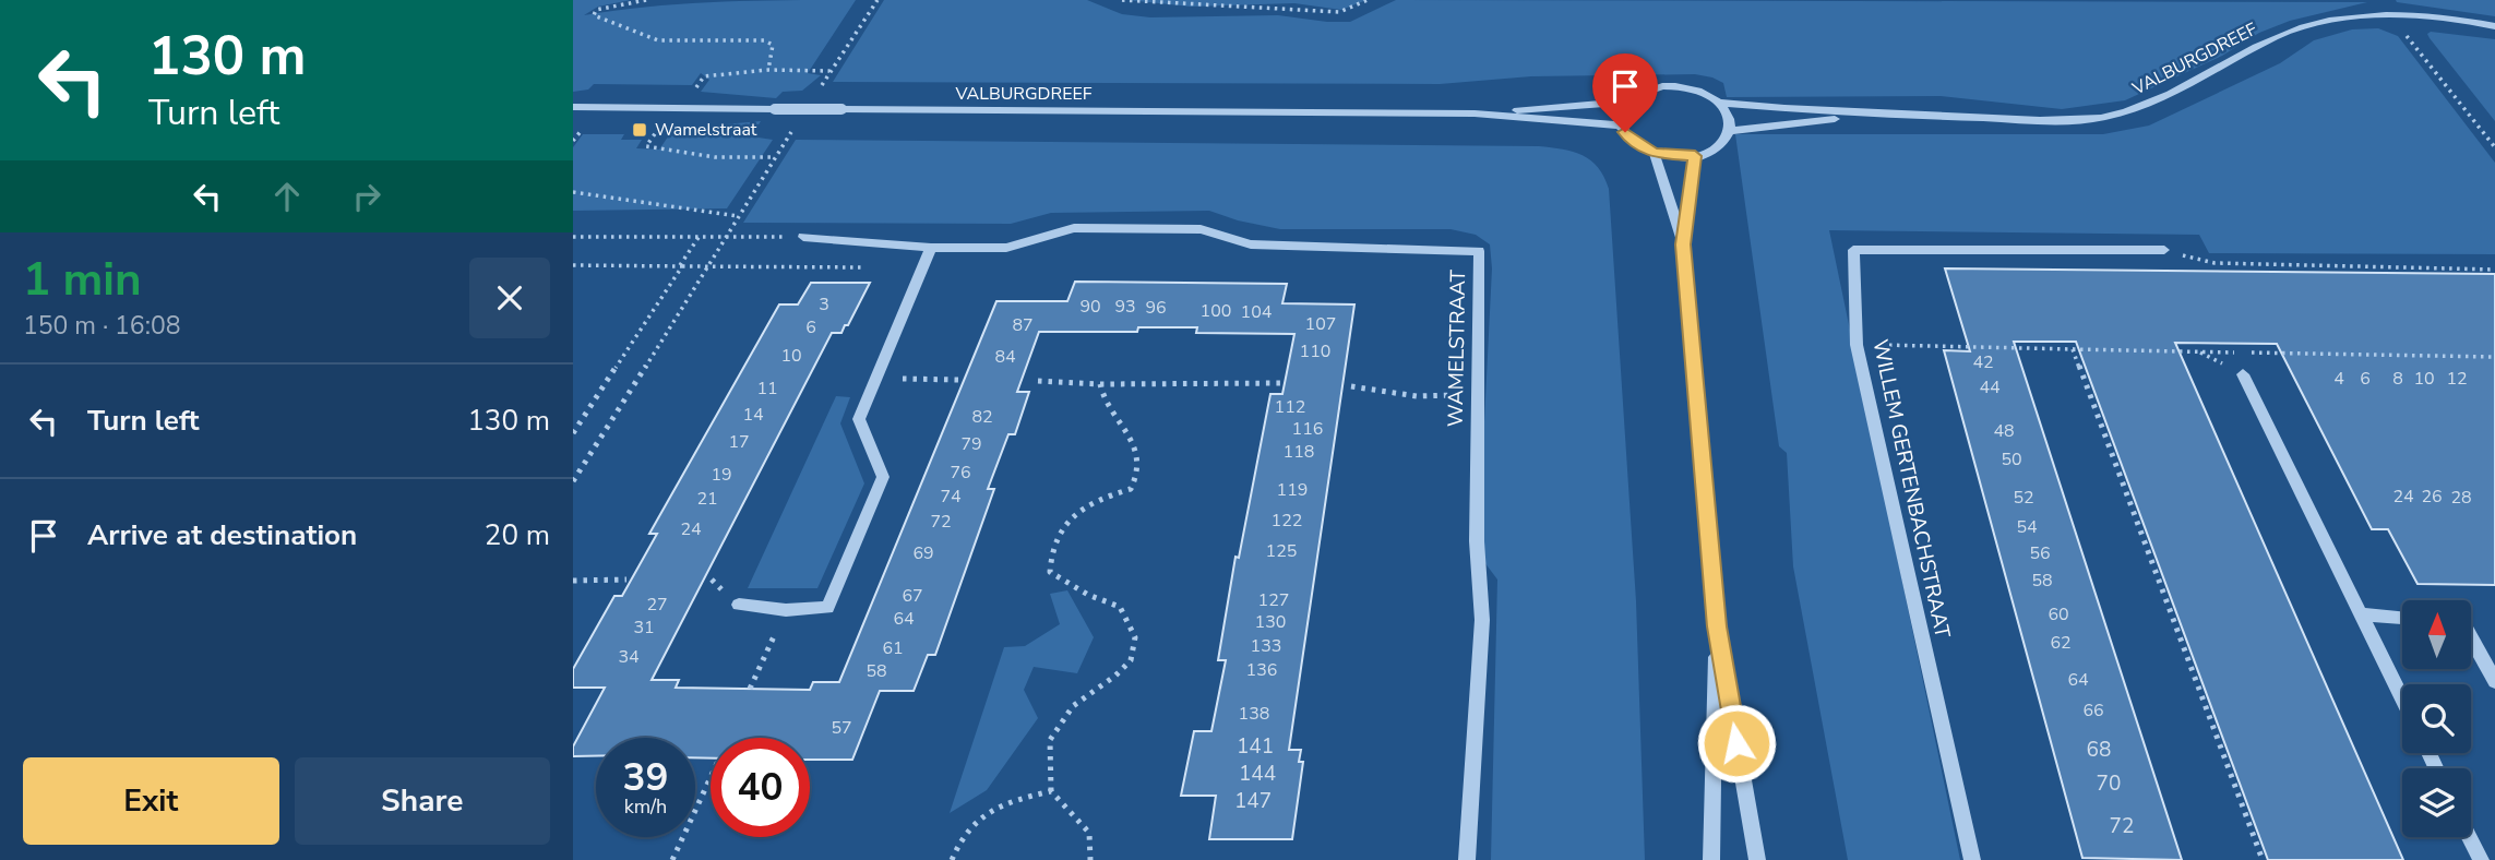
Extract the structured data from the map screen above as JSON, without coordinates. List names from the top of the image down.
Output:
{
  "streets": {
    "street": ["VALBURGDREEF", "WAMELSTRAAT", "WILLEM GERTENBACHSTRAAT"]
  },
  "places": {
    "transit": ["Wamelstraat"]
  },
  "house_numbers": [
    "3",
    "90",
    "93",
    "96",
    "100",
    "104",
    "107",
    "87",
    "6",
    "110",
    "10",
    "84",
    "42",
    "4",
    "6",
    "8",
    "10",
    "12",
    "44",
    "11",
    "112",
    "14",
    "82",
    "116",
    "48",
    "17",
    "79",
    "118",
    "50",
    "76",
    "19",
    "119",
    "74",
    "24",
    "26",
    "52",
    "28",
    "21",
    "122",
    "72",
    "54",
    "24",
    "125",
    "69",
    "56",
    "58",
    "67",
    "127",
    "27",
    "60",
    "64",
    "130",
    "31",
    "62",
    "133",
    "61",
    "34",
    "136",
    "58",
    "64",
    "66",
    "138",
    "57",
    "141",
    "68",
    "144",
    "70",
    "147",
    "72"
  ],
  "north": "top",
  "page": {
    "turn": ["130 m", "Turn left"],
    "heading": ["1 min", "150 m · 16:08"],
    "list": [
      {
        "name": "Turn left",
        "value": "130 m"
      },
      {
        "name": "Arrive at destination",
        "value": "20 m"
      }
    ],
    "speed": "39 km/h",
    "limit": "40",
    "buttons": ["Exit", "Share"]
  }
}
